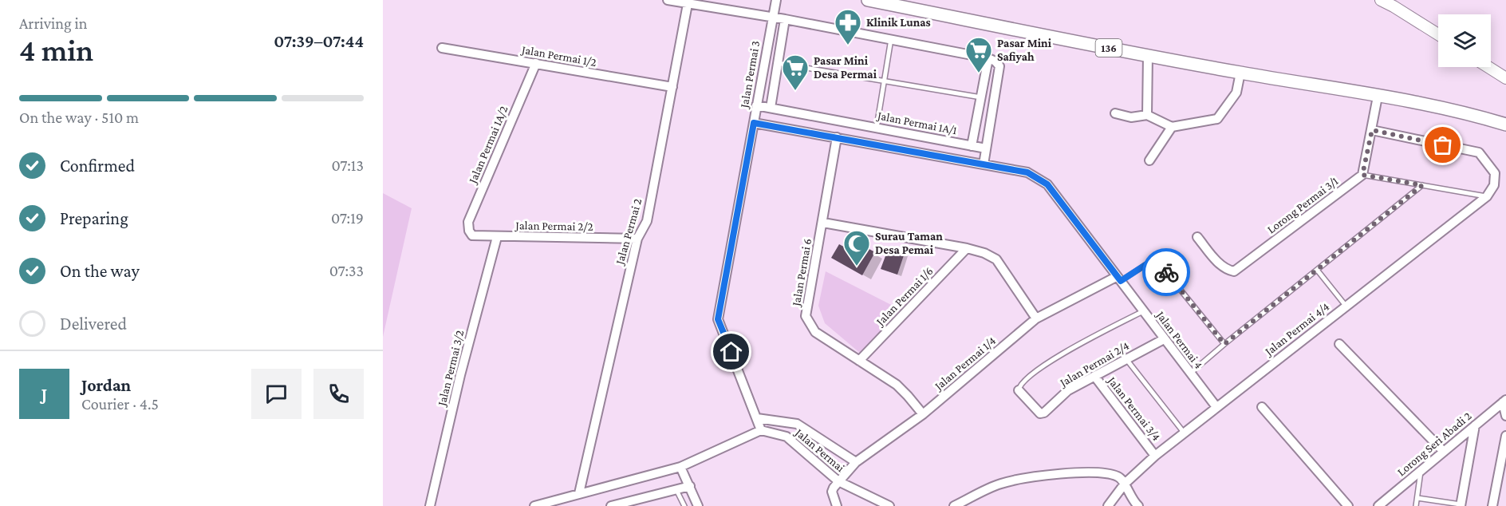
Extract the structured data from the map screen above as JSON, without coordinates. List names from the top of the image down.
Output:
{
  "streets": {
    "main road": ["136"],
    "street": [
      "Jalan Permai 1/2",
      "Jalan Permai 3",
      "Jalan Permai 1A/1",
      "Jalan Permai 1A/2",
      "Lorong Permai 3/1",
      "Jalan Permai 2/2",
      "Jalan Permai 2",
      "Jalan Permai 6",
      "Jalan Permai 1/6",
      "Jalan Permai 4/4",
      "Jalan Permai 4",
      "Jalan Permai 1/4",
      "Jalan Permai 2/4",
      "Jalan Permai 3/2",
      "Jalan Permai 3/4",
      "Lorong Seri Abadi 2",
      "Jalan Permai"
    ]
  },
  "crossings": [
    ["Jalan Permai 1/2", "Jalan Permai 1A/2"],
    ["Jalan Permai 1/2", "Jalan Permai 2"],
    ["Jalan Permai 3", "Jalan Permai 1A/1"],
    ["Jalan Permai 3", "Jalan Permai 4"],
    ["Jalan Permai 3", "Jalan Permai"],
    ["Jalan Permai 1A/2", "Jalan Permai 2/2"],
    ["Jalan Permai 2/2", "Jalan Permai 2"],
    ["Jalan Permai 2/2", "Jalan Permai 3/2"],
    ["Jalan Permai 6", "Jalan Permai 1/6"],
    ["Jalan Permai 6", "Jalan Permai 4"],
    ["Jalan Permai 6", "Jalan Permai 1/4"],
    ["Jalan Permai 4/4", "Jalan Permai 4"],
    ["Jalan Permai 4/4", "Jalan Permai 3/4"],
    ["Jalan Permai 4", "Jalan Permai 1/4"],
    ["Jalan Permai 4", "Jalan Permai 2/4"],
    ["Jalan Permai 1/4", "Jalan Permai"],
    ["Jalan Permai 2/4", "Jalan Permai 3/4"]
  ],
  "places": {
    "pharmacy": ["Klinik Lunas"],
    "supermarket": ["Pasar Mini Safiyah", "Pasar Mini Desa Permai"],
    "mosque": ["Surau Taman Desa Pemai"]
  },
  "page": {
    "heading": ["4 min", "Arriving in", "07:39–07:44"],
    "panel": ["Jordan", "Courier · 4.5"],
    "bar": "On the way · 510 m",
    "list": [
      ["Confirmed", "07:13"],
      ["Preparing", "07:19"],
      ["On the way", "07:33"],
      "Delivered"
    ],
    "round": "J"
  }
}
